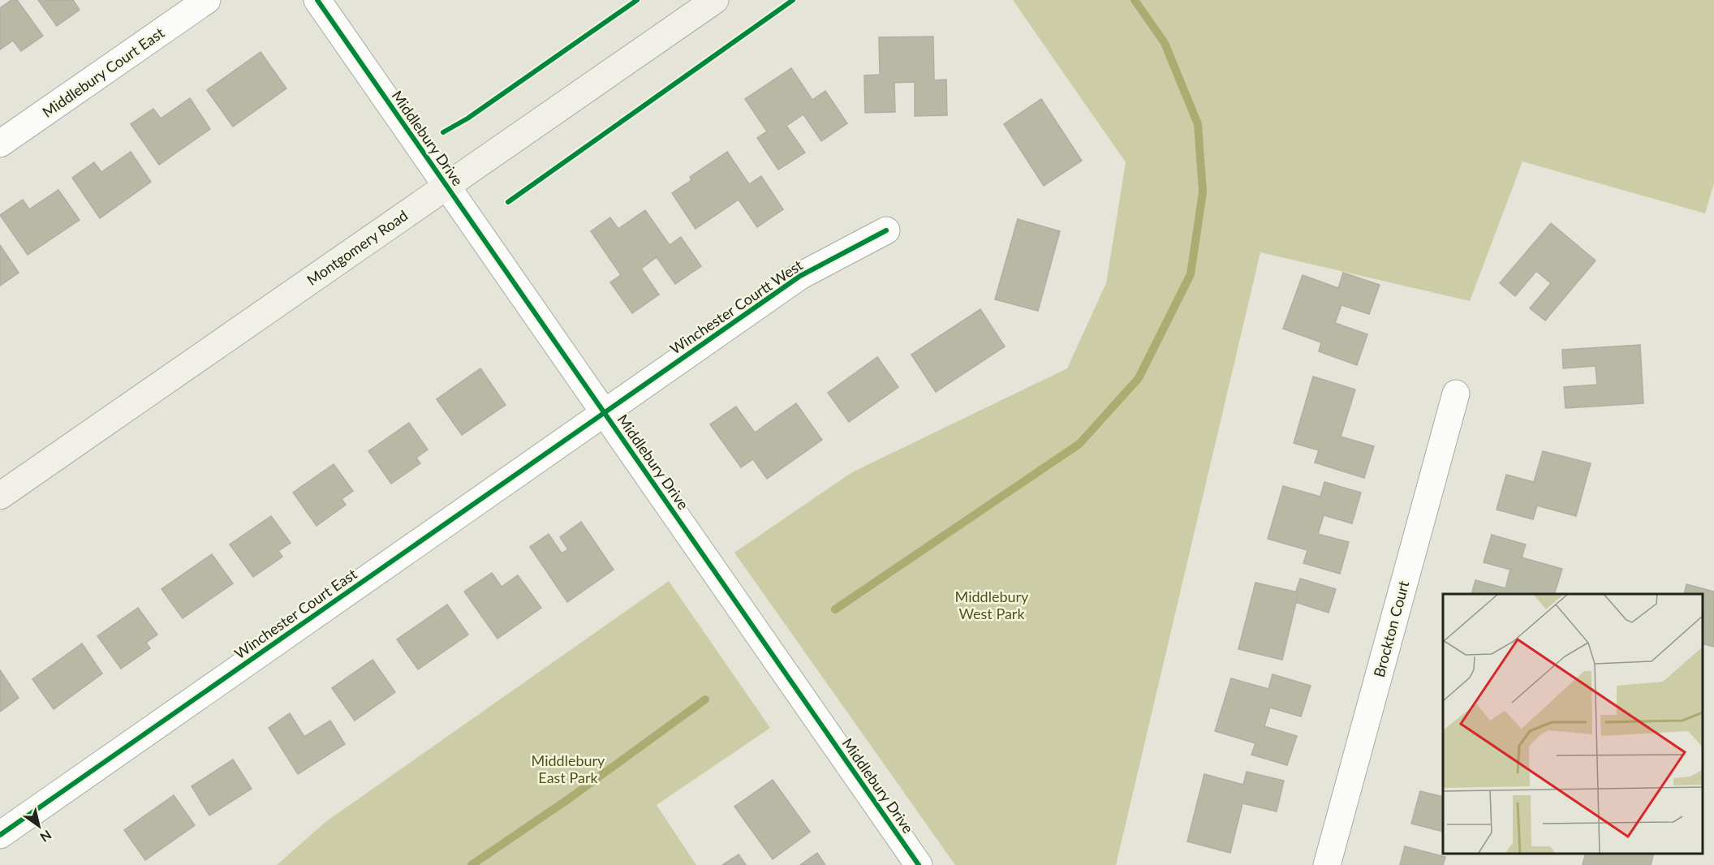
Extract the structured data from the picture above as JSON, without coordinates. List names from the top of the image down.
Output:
{
  "streets": {
    "street": [
      "Middlebury Court East",
      "Middlebury Drive",
      "Montgomery Road",
      "Winchester Courtt West",
      "Winchester Court East",
      "Brockton Court"
    ]
  },
  "crossings": [
    ["Middlebury Drive", "Montgomery Road"],
    ["Middlebury Drive", "Winchester Courtt West"],
    ["Middlebury Drive", "Winchester Court East"],
    ["Winchester Courtt West", "Winchester Court East"]
  ],
  "parks": ["Middlebury West Park", "Middlebury East Park"],
  "north": "bottom right"
}
